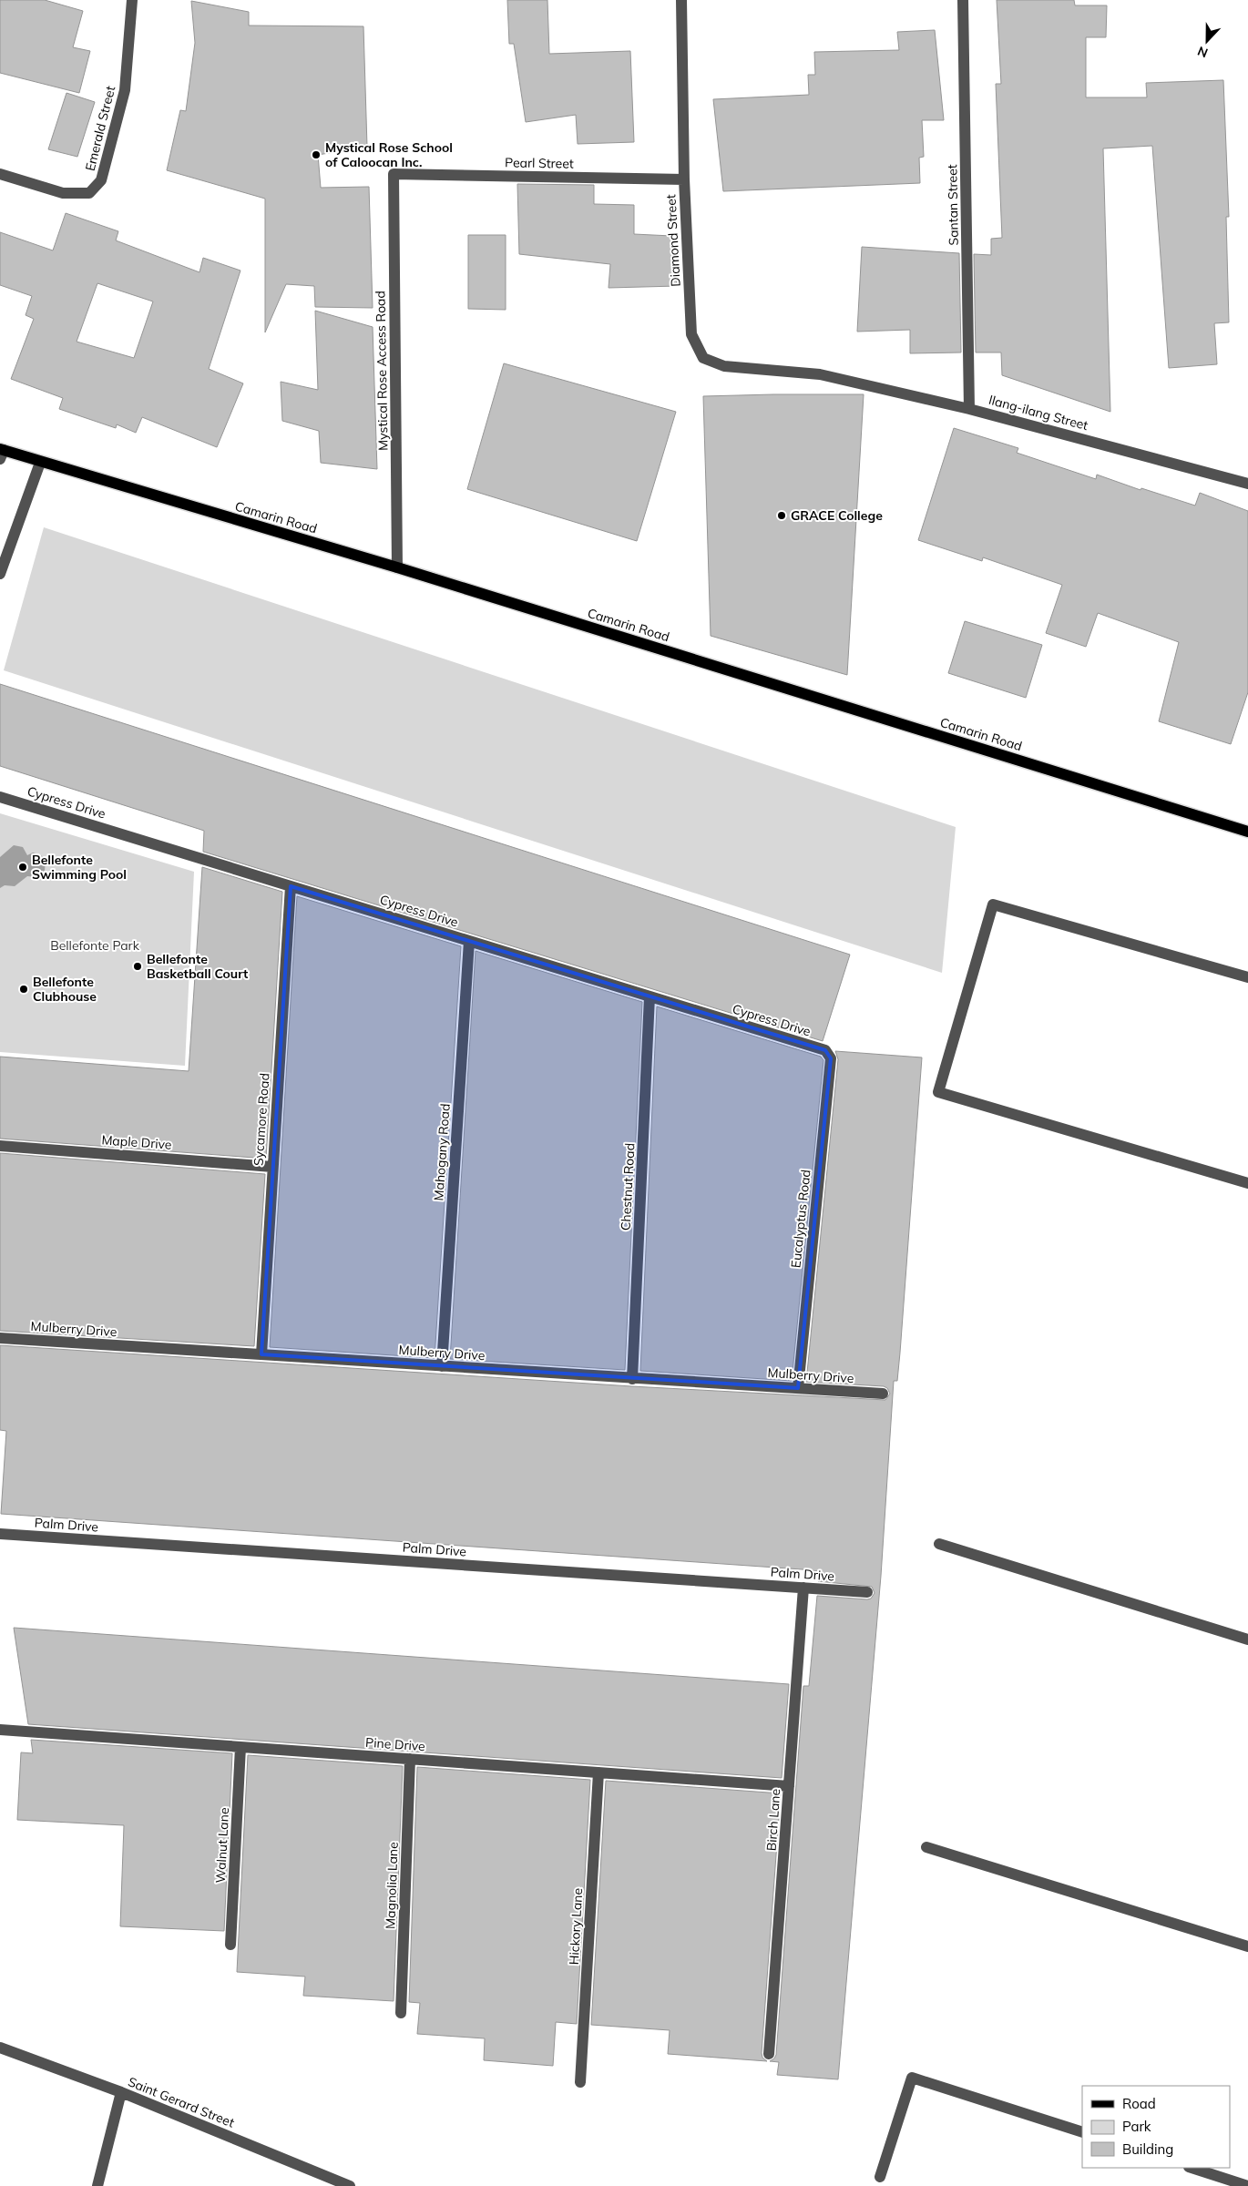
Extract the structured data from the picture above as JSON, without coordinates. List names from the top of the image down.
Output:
{
  "streets": {
    "main road": ["Camarin Road"],
    "street": [
      "Emerald Street",
      "Pearl Street",
      "Santan Street",
      "Diamond Street",
      "Mystical Rose Access Road",
      "Ilang-ilang Street",
      "Cypress Drive",
      "Sycamore Road",
      "Maple Drive",
      "Mahogany Road",
      "Chestnut Road",
      "Eucalyptus Road",
      "Mulberry Drive",
      "Palm Drive",
      "Pine Drive",
      "Birch Lane",
      "Walnut Lane",
      "Magnolia Lane",
      "Hickory Lane",
      "Saint Gerard Street"
    ]
  },
  "crossings": [
    ["Pearl Street", "Diamond Street"],
    ["Pearl Street", "Mystical Rose Access Road"],
    ["Santan Street", "Ilang-ilang Street"],
    ["Diamond Street", "Ilang-ilang Street"],
    ["Mystical Rose Access Road", "Camarin Road"],
    ["Cypress Drive", "Sycamore Road"],
    ["Cypress Drive", "Mahogany Road"],
    ["Cypress Drive", "Chestnut Road"],
    ["Cypress Drive", "Eucalyptus Road"],
    ["Sycamore Road", "Maple Drive"],
    ["Sycamore Road", "Mulberry Drive"],
    ["Mahogany Road", "Mulberry Drive"],
    ["Chestnut Road", "Mulberry Drive"],
    ["Eucalyptus Road", "Mulberry Drive"],
    ["Palm Drive", "Birch Lane"],
    ["Pine Drive", "Birch Lane"],
    ["Pine Drive", "Walnut Lane"],
    ["Pine Drive", "Magnolia Lane"],
    ["Pine Drive", "Hickory Lane"]
  ],
  "parks": ["Bellefonte Park"],
  "places": [
    "Mystical Rose School of Caloocan Inc.",
    "GRACE College",
    "Bellefonte Swimming Pool",
    "Bellefonte Basketball Court",
    "Bellefonte Clubhouse"
  ],
  "legend": ["Road", "Park", "Building"],
  "north": "bottom"
}
